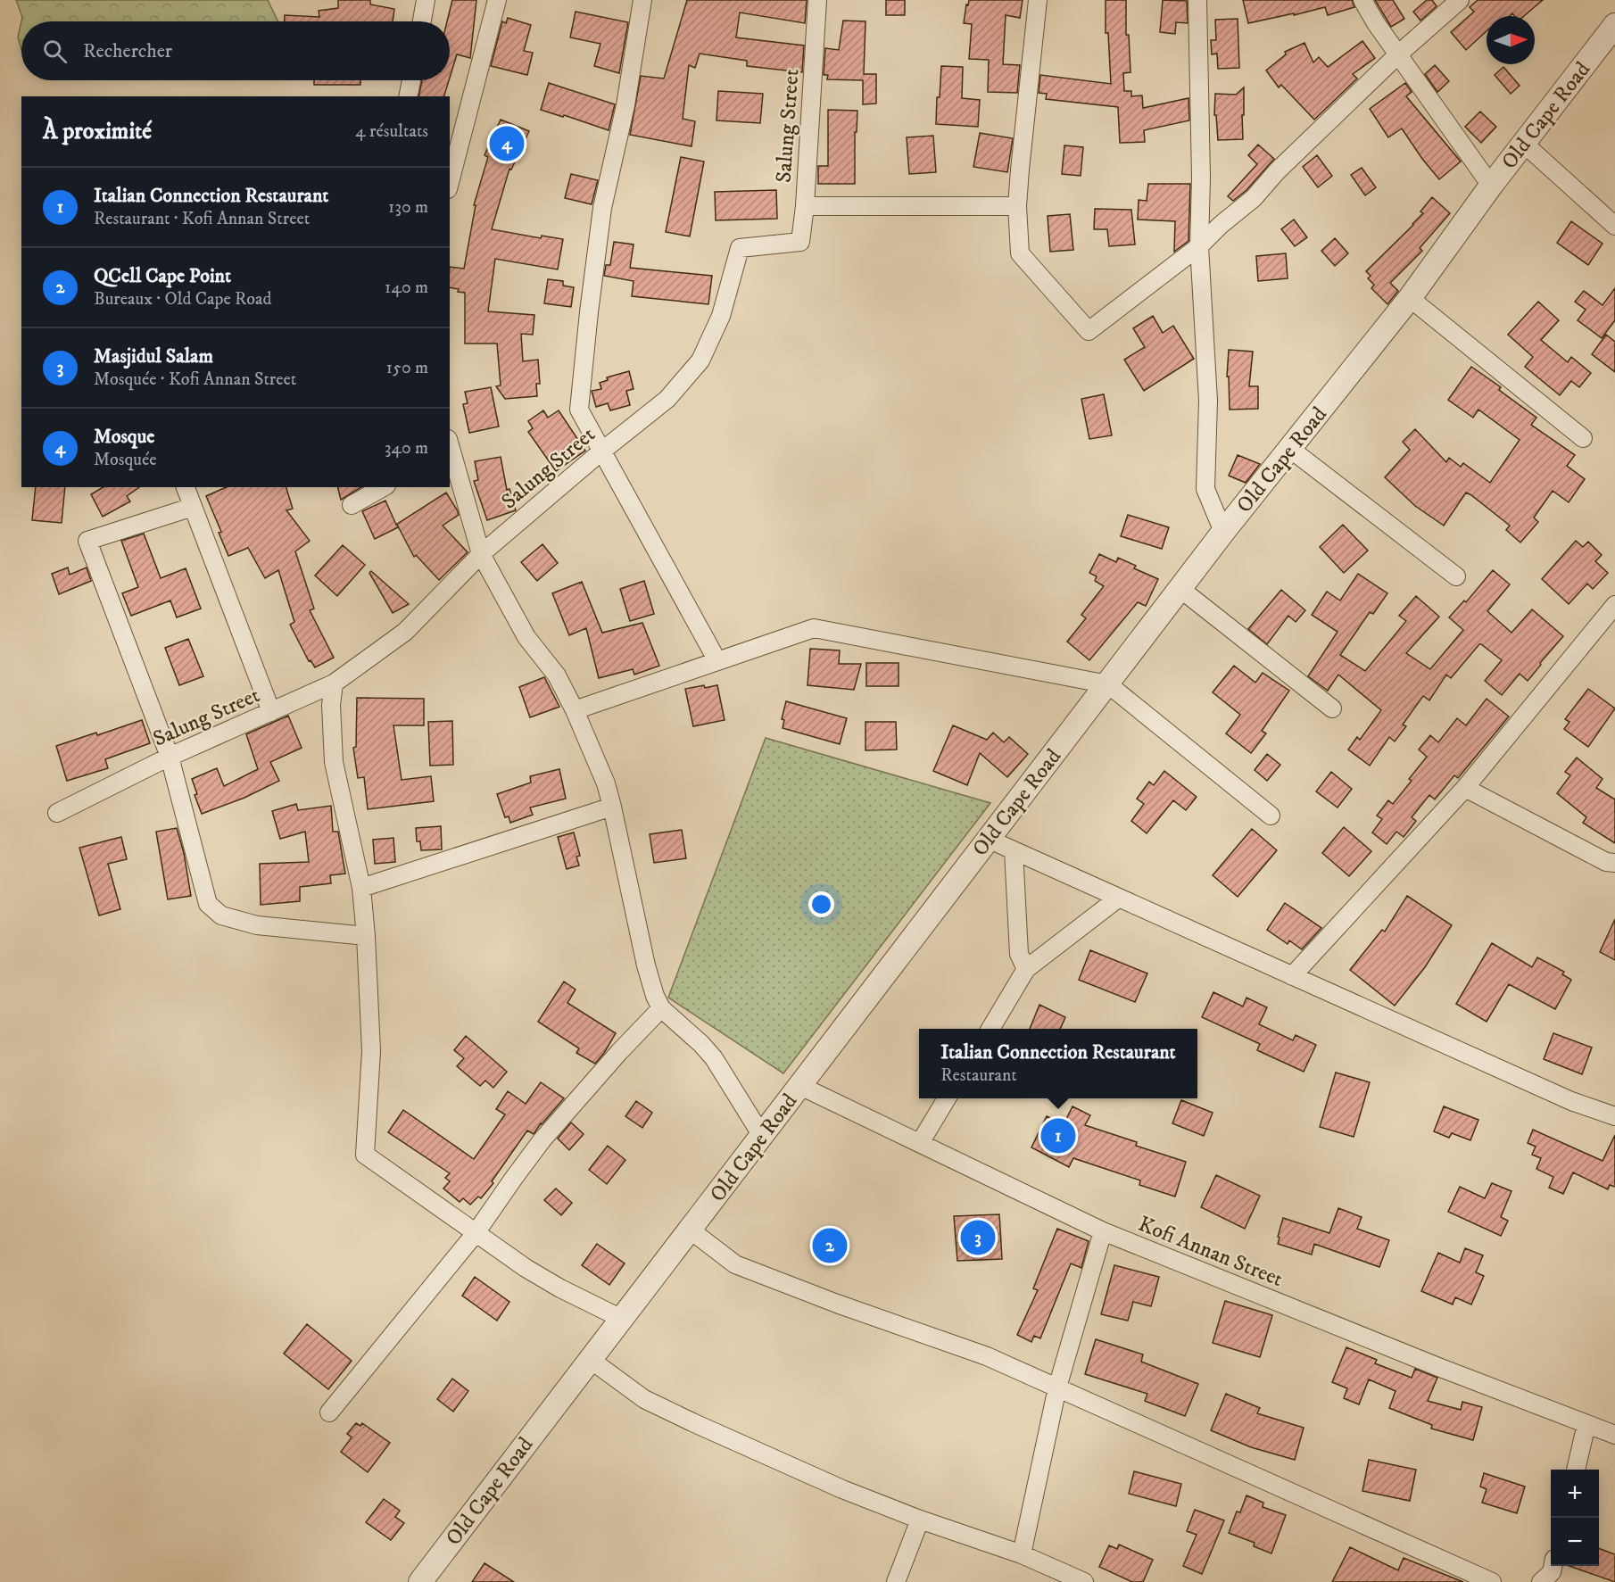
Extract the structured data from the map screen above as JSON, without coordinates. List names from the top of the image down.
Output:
{
  "streets": {
    "street": ["Old Cape Road", "Salung Street", "Kofi Annan Street"]
  },
  "crossings": [
    ["Old Cape Road", "Kofi Annan Street"]
  ],
  "north": "right",
  "page": {
    "search": "Rechercher",
    "heading": ["À proximité", "4 résultats"],
    "pins": [
      "4",
      "1",
      "3",
      "2"
    ],
    "list": [
      {
        "mark": "1",
        "name": "Italian Connection Restaurant",
        "note": "Restaurant · Kofi Annan Street",
        "value": "130 m"
      },
      {
        "mark": "2",
        "name": "QCell Cape Point",
        "note": "Bureaux · Old Cape Road",
        "value": "140 m"
      },
      {
        "mark": "3",
        "name": "Masjidul Salam",
        "note": "Mosquée · Kofi Annan Street",
        "value": "150 m"
      },
      {
        "mark": "4",
        "name": "Mosque",
        "note": "Mosquée",
        "value": "340 m"
      }
    ],
    "popup": ["Italian Connection Restaurant", "Restaurant"],
    "map_buttons": ["+", "−"]
  }
}
